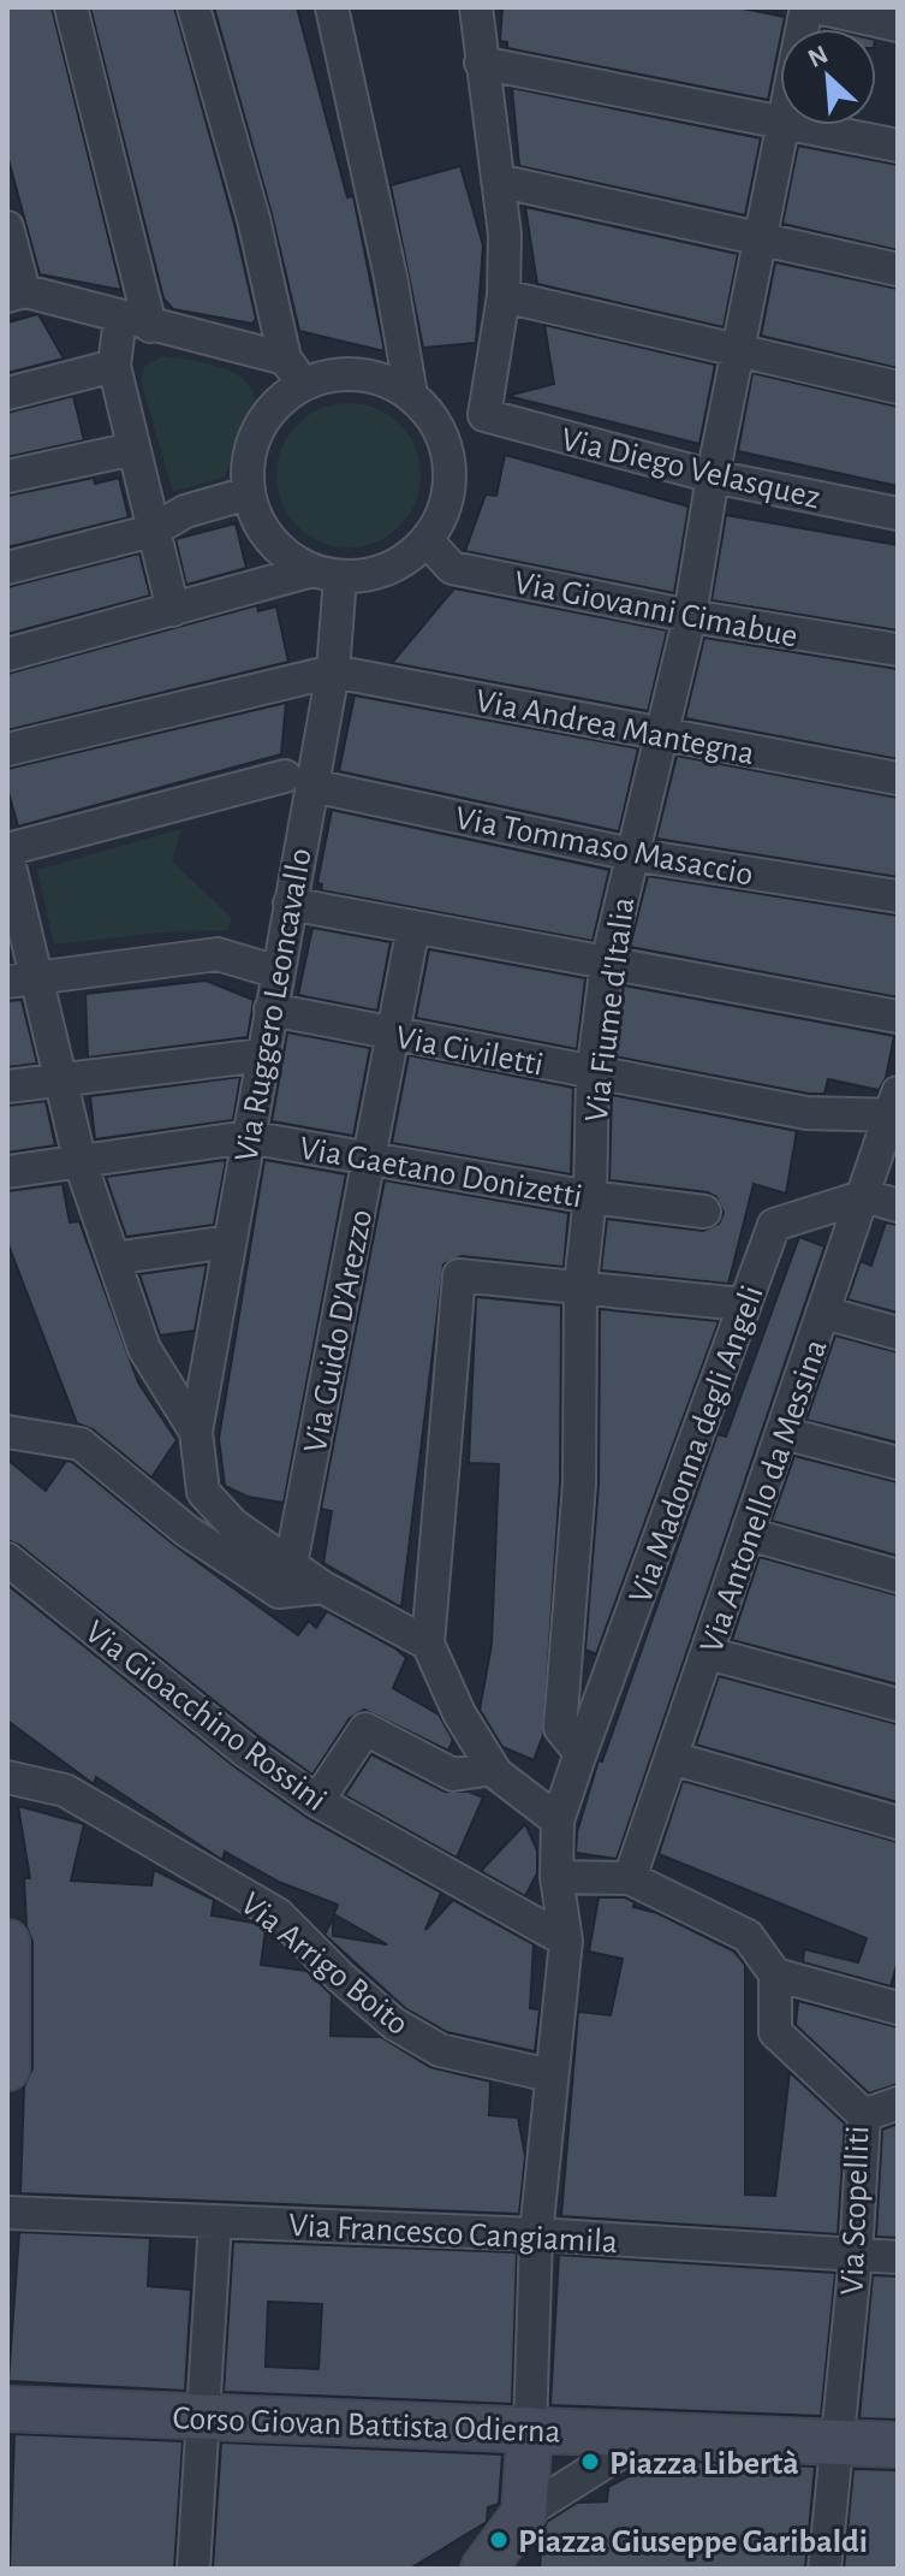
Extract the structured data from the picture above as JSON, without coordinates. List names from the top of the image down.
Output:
{
  "streets": {
    "main road": ["Corso Giovan Battista Odierna"],
    "street": [
      "Via Diego Velasquez",
      "Via Giovanni Cimabue",
      "Via Andrea Mantegna",
      "Via Tommaso Masaccio",
      "Via Ruggero Leoncavallo",
      "Via Fiume d'Italia",
      "Via Civiletti",
      "Via Gaetano Donizetti",
      "Via Guido D'Arezzo",
      "Via Madonna degli Angeli",
      "Via Antonello da Messina",
      "Via Gioacchino Rossini",
      "Via Arrigo Boito",
      "Via Scopelliti",
      "Via Francesco Cangiamila"
    ]
  },
  "crossings": [
    ["Via Diego Velasquez", "Via Fiume d'Italia"],
    ["Via Giovanni Cimabue", "Via Ruggero Leoncavallo"],
    ["Via Giovanni Cimabue", "Via Fiume d'Italia"],
    ["Via Andrea Mantegna", "Via Ruggero Leoncavallo"],
    ["Via Andrea Mantegna", "Via Fiume d'Italia"],
    ["Via Tommaso Masaccio", "Via Ruggero Leoncavallo"],
    ["Via Tommaso Masaccio", "Via Fiume d'Italia"],
    ["Via Ruggero Leoncavallo", "Via Civiletti"],
    ["Via Ruggero Leoncavallo", "Via Gaetano Donizetti"],
    ["Via Fiume d'Italia", "Via Civiletti"],
    ["Via Fiume d'Italia", "Via Gaetano Donizetti"],
    ["Via Fiume d'Italia", "Via Madonna degli Angeli"],
    ["Via Civiletti", "Via Guido D'Arezzo"],
    ["Via Civiletti", "Via Antonello da Messina"],
    ["Via Gaetano Donizetti", "Via Guido D'Arezzo"],
    ["Via Madonna degli Angeli", "Via Antonello da Messina"],
    ["Via Scopelliti", "Via Francesco Cangiamila"],
    ["Via Scopelliti", "Corso Giovan Battista Odierna"]
  ],
  "places": ["Piazza Libertà", "Piazza Giuseppe Garibaldi"],
  "north": "top left"
}
